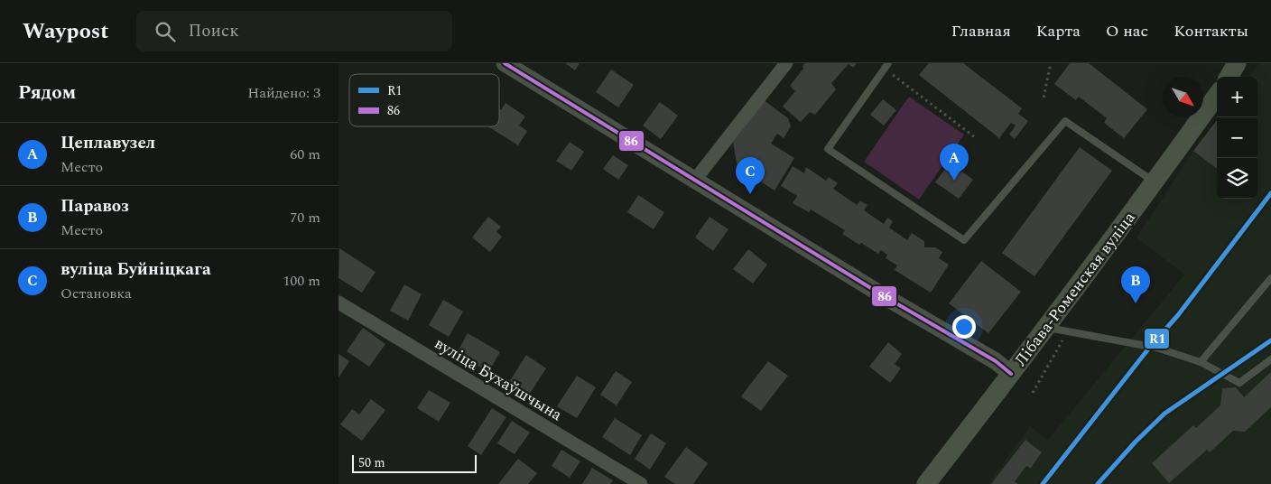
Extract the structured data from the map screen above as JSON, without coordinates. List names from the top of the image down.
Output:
{
  "streets": {
    "main road": ["Лібава-Роменская вуліца"],
    "street": ["вуліца Бухаўшчына"]
  },
  "lines": ["transit line 86", "transit line R1"],
  "legend": ["R1", "86"],
  "scale_bar": "50 m",
  "north": "bottom right",
  "page": {
    "header": "Waypost",
    "search": "Поиск",
    "nav": [
      "Главная",
      "Карта",
      "О нас",
      "Контакты"
    ],
    "heading": ["Рядом", "Найдено: 3"],
    "map_buttons": ["+", "−"],
    "list": [
      {
        "mark": "A",
        "name": "Цеплавузел",
        "note": "Место",
        "value": "60 m"
      },
      {
        "mark": "B",
        "name": "Паравоз",
        "note": "Место",
        "value": "70 m"
      },
      {
        "mark": "C",
        "name": "вуліца Буйніцкага",
        "note": "Остановка",
        "value": "100 m"
      }
    ],
    "pins": ["A", "C", "B"],
    "scale": "50 m"
  }
}
